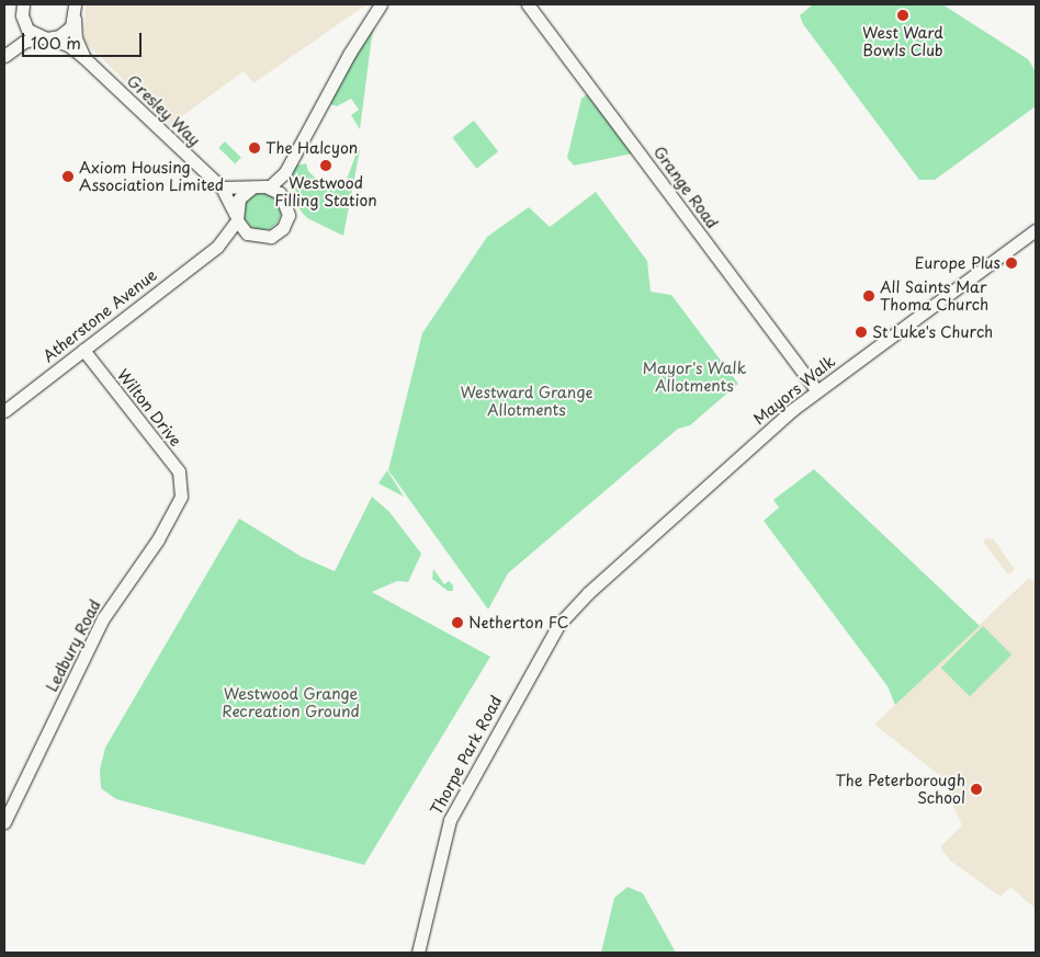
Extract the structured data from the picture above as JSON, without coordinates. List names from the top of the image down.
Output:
{
  "streets": {
    "street": [
      "Gresley Way",
      "Grange Road",
      "Atherstone Avenue",
      "Mayors Walk",
      "Wilton Drive",
      "Ledbury Road",
      "Thorpe Park Road"
    ]
  },
  "crossings": [
    ["Gresley Way", "Atherstone Avenue"],
    ["Grange Road", "Mayors Walk"],
    ["Atherstone Avenue", "Wilton Drive"],
    ["Mayors Walk", "Thorpe Park Road"],
    ["Wilton Drive", "Ledbury Road"]
  ],
  "parks": ["Mayor's Walk Allotments", "Westward Grange Allotments", "Westwood Grange Recreation Ground"],
  "places": [
    "West Ward Bowls Club",
    "The Halcyon",
    "Westwood Filling Station",
    "Axiom Housing Association Limited",
    "Europe Plus",
    "All Saints Mar Thoma Church",
    "St Luke's Church",
    "Netherton FC",
    "The Peterborough School"
  ],
  "scale_bar": "100 m"
}
